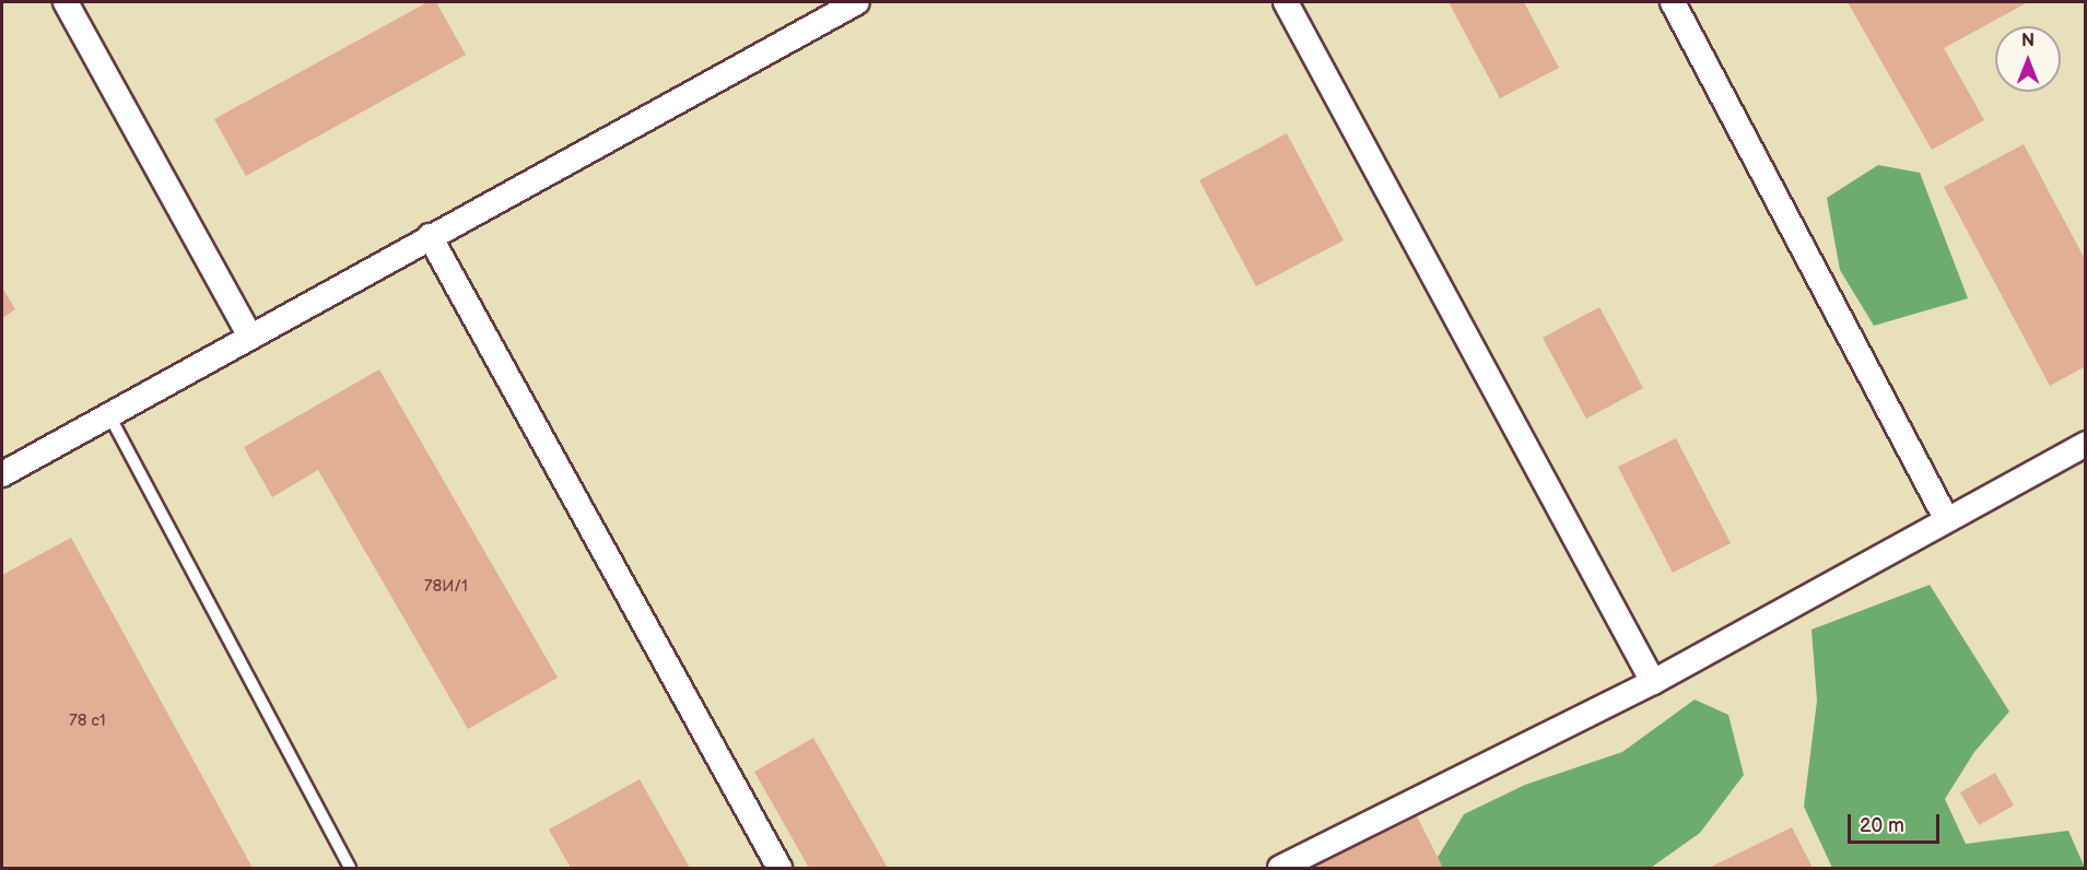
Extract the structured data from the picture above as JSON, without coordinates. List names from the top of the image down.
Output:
{
  "house_numbers": ["78И/1", "78 с1"],
  "scale_bar": "20 m",
  "north": "top"
}
